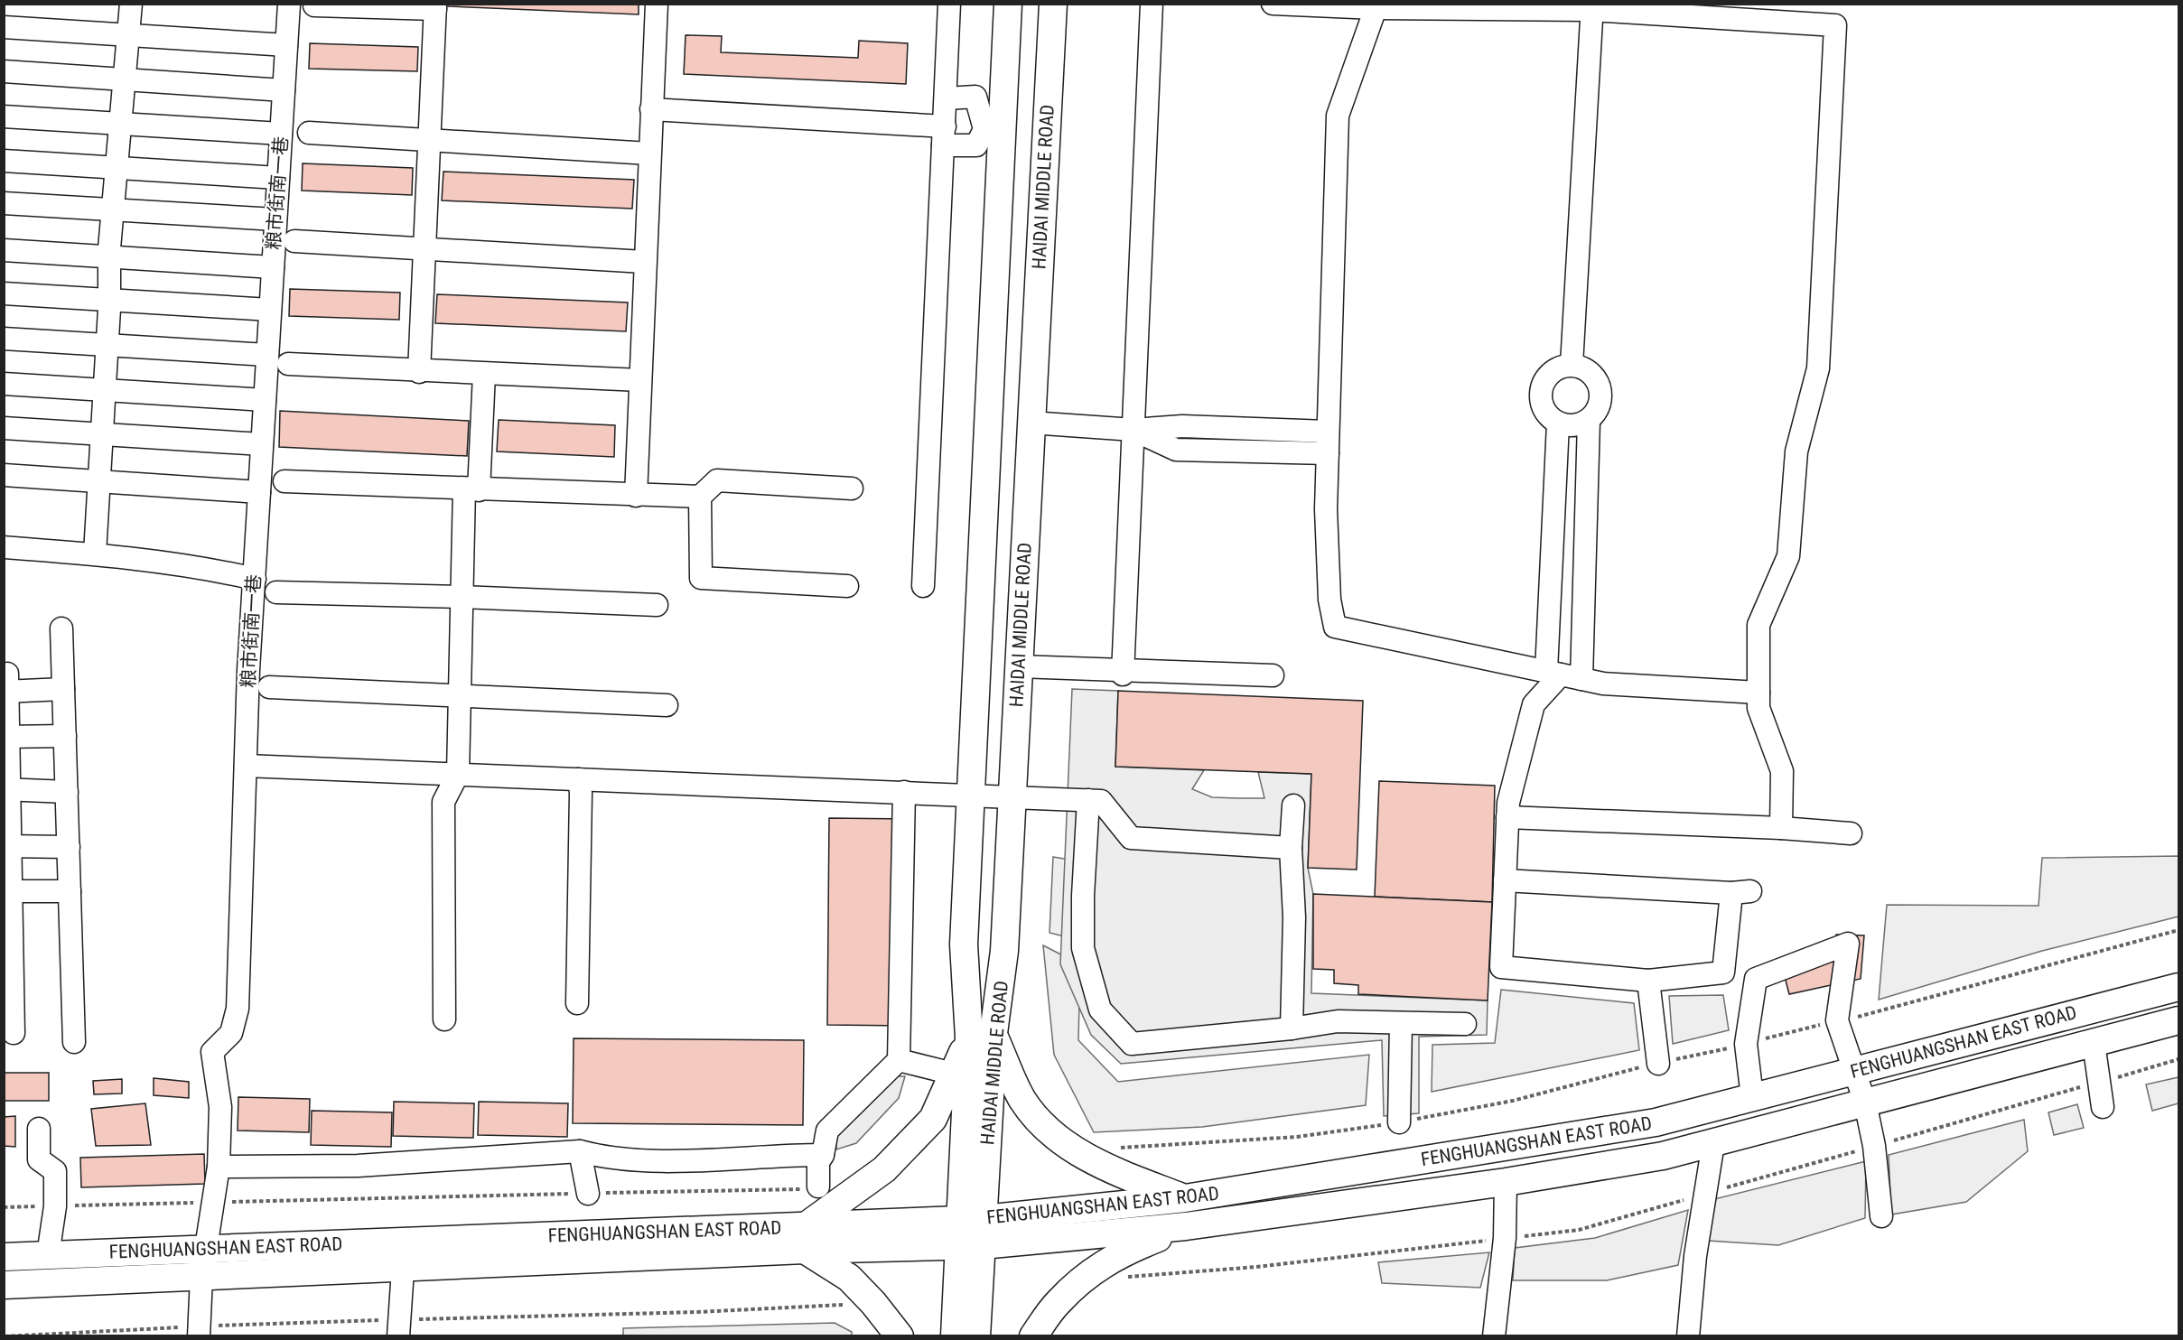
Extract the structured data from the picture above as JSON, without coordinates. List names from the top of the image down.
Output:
{
  "streets": {
    "main road": ["HAIDAI MIDDLE ROAD", "FENGHUANGSHAN EAST ROAD"],
    "street": ["粮市街南一巷"]
  },
  "crossings": [
    ["HAIDAI MIDDLE ROAD", "FENGHUANGSHAN EAST ROAD"],
    ["粮市街南一巷", "FENGHUANGSHAN EAST ROAD"]
  ]
}
